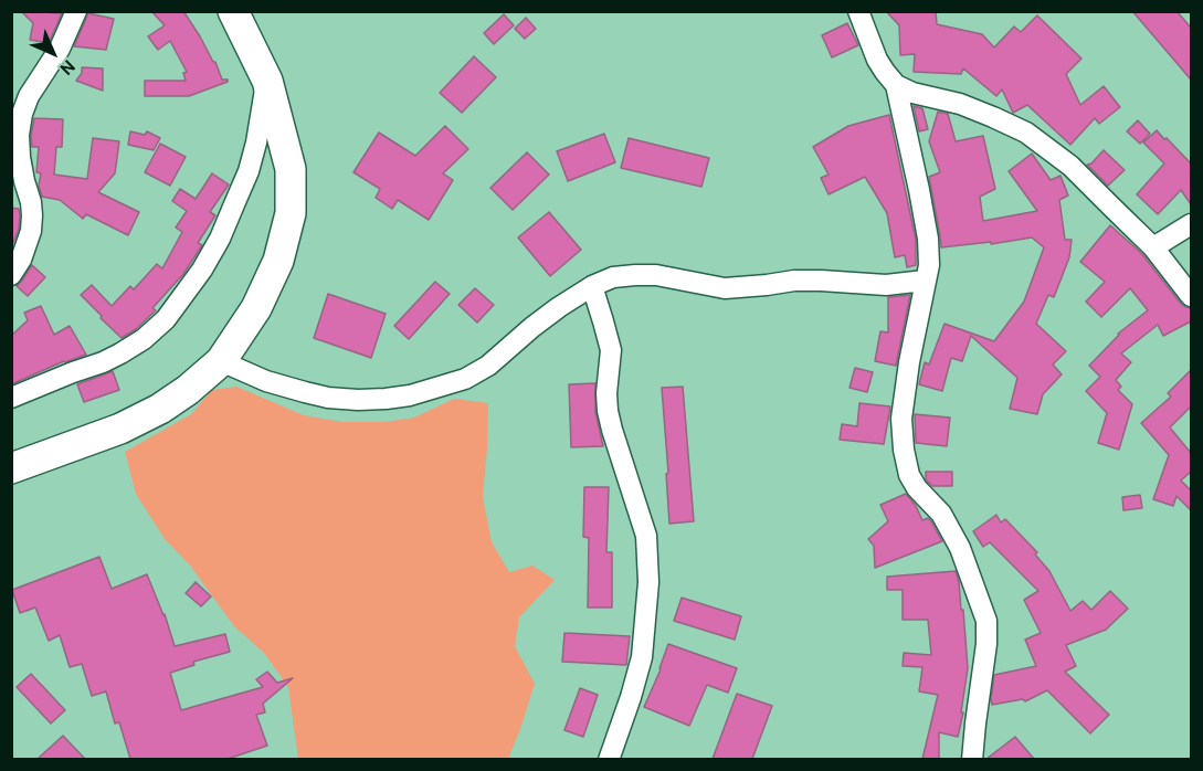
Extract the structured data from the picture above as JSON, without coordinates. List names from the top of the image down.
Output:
{
  "north": "bottom right"
}
